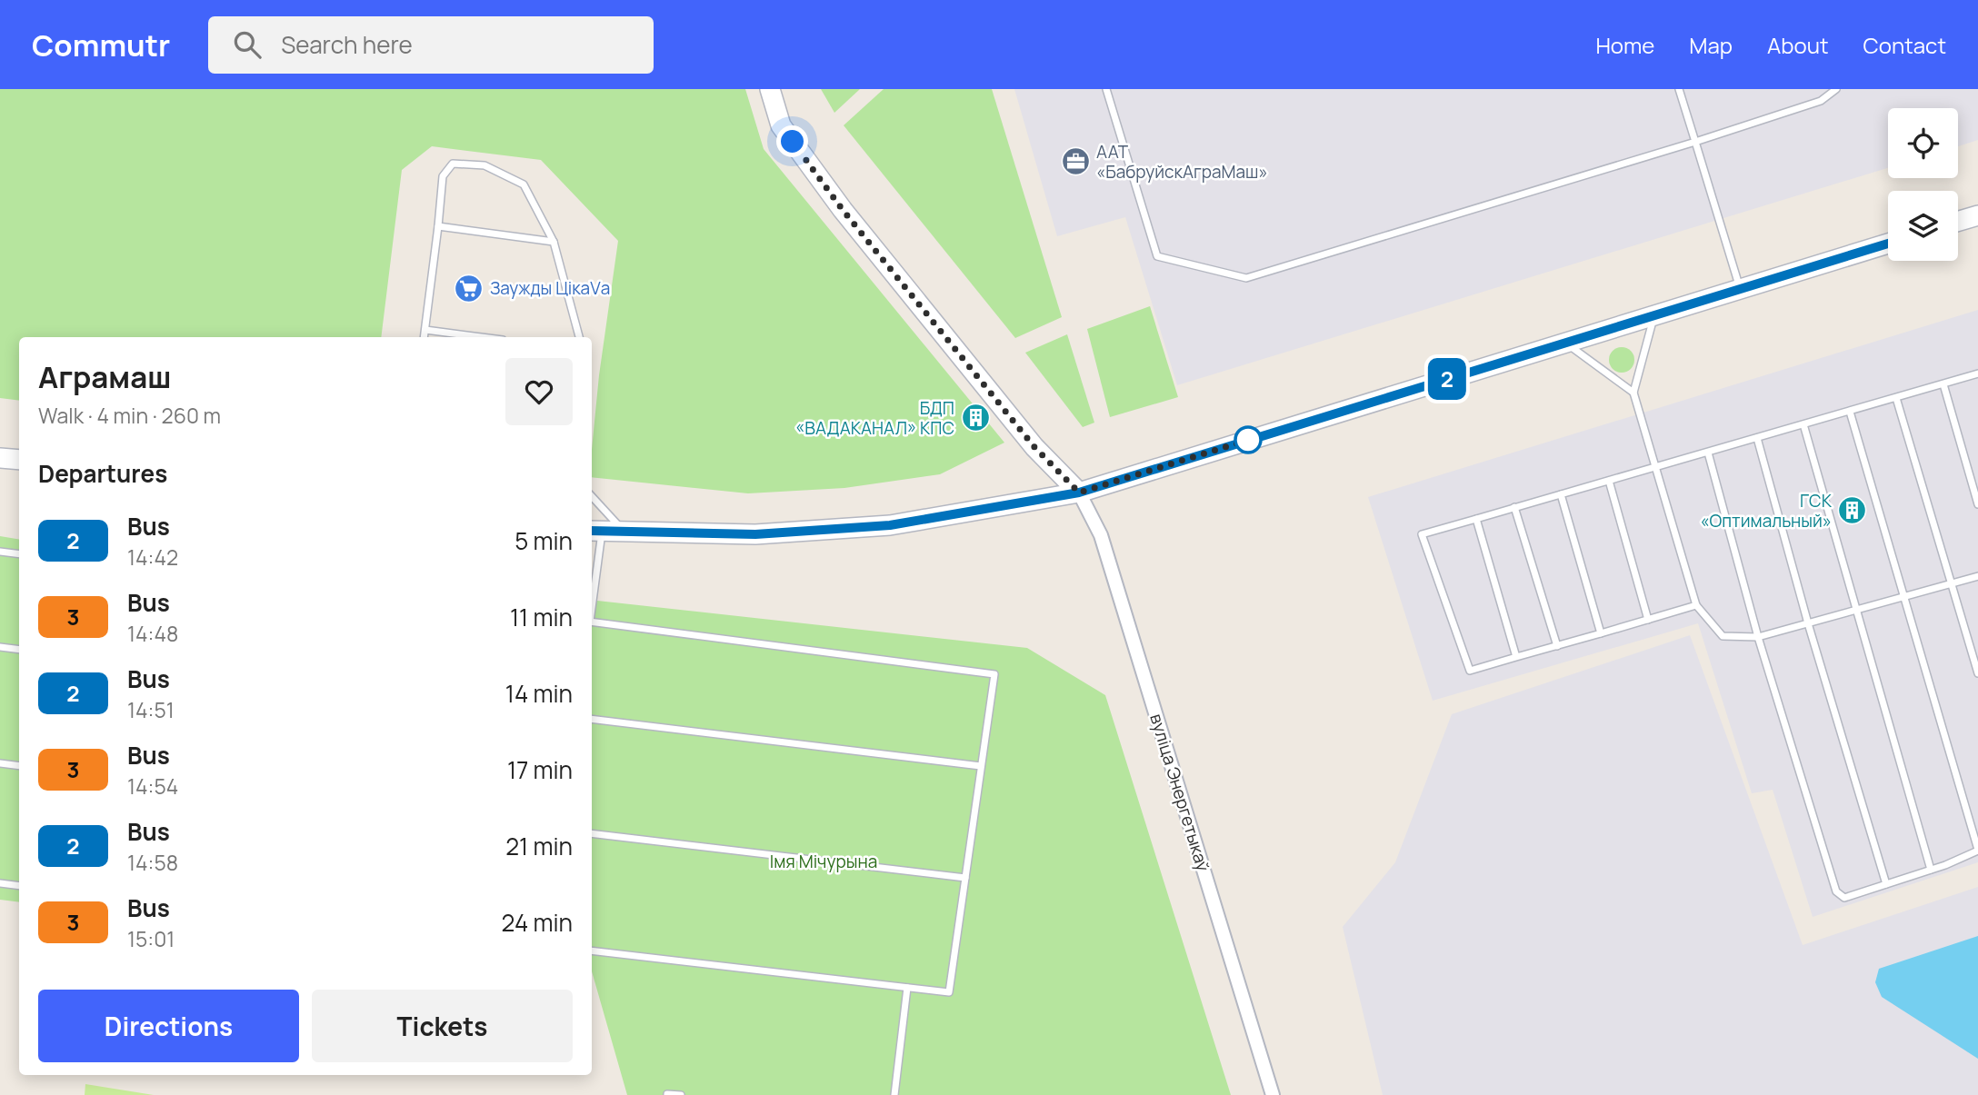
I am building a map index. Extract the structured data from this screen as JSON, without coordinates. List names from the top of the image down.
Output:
{
  "streets": {
    "street": ["вуліца Энергетыкаў"]
  },
  "parks": ["Імя Мічурына"],
  "places": {
    "office": ["ААТ «БабруйскАграМаш»"],
    "supermarket": ["Заужды ЦікаVа"],
    "building": ["БДП «ВАДАКАНАЛ» КПС", "ГСК «Оптимальный»"]
  },
  "lines": ["bus line 2"],
  "page": {
    "header": "Commutr",
    "search": "Search here",
    "nav": [
      "Home",
      "Map",
      "About",
      "Contact"
    ],
    "on_map": "2",
    "heading": [
      ["Аграмаш", "Walk · 4 min · 260 m"],
      "Departures"
    ],
    "list": [
      {
        "mark": "2",
        "name": "Bus",
        "note": "14:42",
        "value": "5 min"
      },
      {
        "mark": "3",
        "name": "Bus",
        "note": "14:48",
        "value": "11 min"
      },
      {
        "mark": "2",
        "name": "Bus",
        "note": "14:51",
        "value": "14 min"
      },
      {
        "mark": "3",
        "name": "Bus",
        "note": "14:54",
        "value": "17 min"
      },
      {
        "mark": "2",
        "name": "Bus",
        "note": "14:58",
        "value": "21 min"
      },
      {
        "mark": "3",
        "name": "Bus",
        "note": "15:01",
        "value": "24 min"
      }
    ],
    "buttons": ["Directions", "Tickets"]
  }
}
